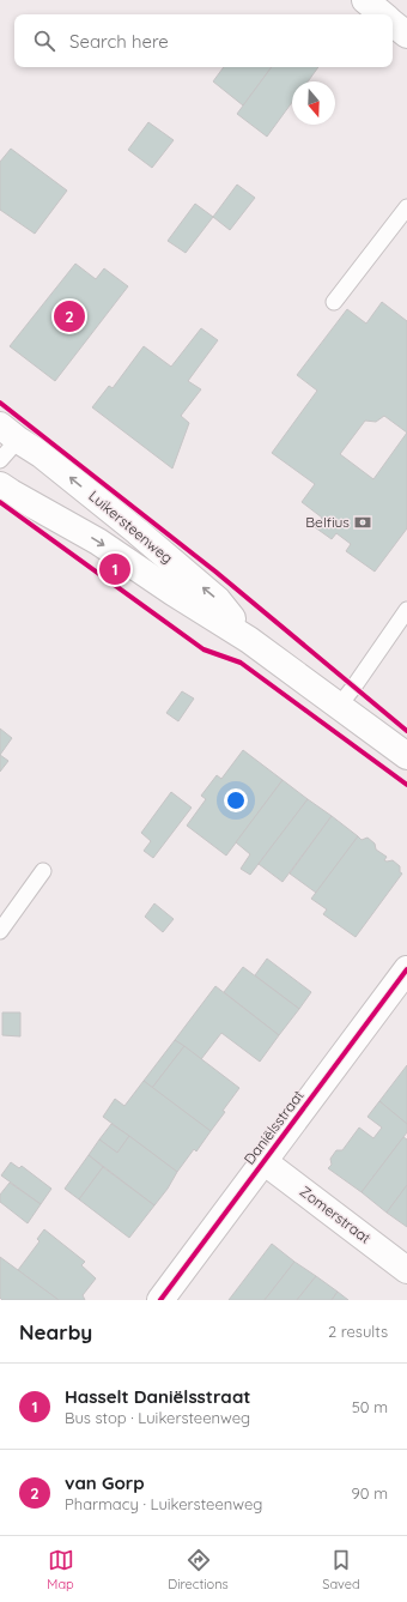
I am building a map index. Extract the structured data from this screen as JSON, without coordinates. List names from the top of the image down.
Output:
{
  "streets": {
    "main road": ["Luikersteenweg", "Daniëlsstraat", "Zomerstraat"]
  },
  "crossings": [
    ["Daniëlsstraat", "Zomerstraat"]
  ],
  "places": {
    "bank": ["Belfius"]
  },
  "north": "bottom",
  "page": {
    "search": "Search here",
    "pins": ["2", "1"],
    "heading": ["Nearby", "2 results"],
    "list": [
      {
        "mark": "1",
        "name": "Hasselt Daniëlsstraat",
        "note": "Bus stop · Luikersteenweg",
        "value": "50 m"
      },
      {
        "mark": "2",
        "name": "van Gorp",
        "note": "Pharmacy · Luikersteenweg",
        "value": "90 m"
      }
    ],
    "nav": ["Map", "Directions", "Saved"]
  }
}
